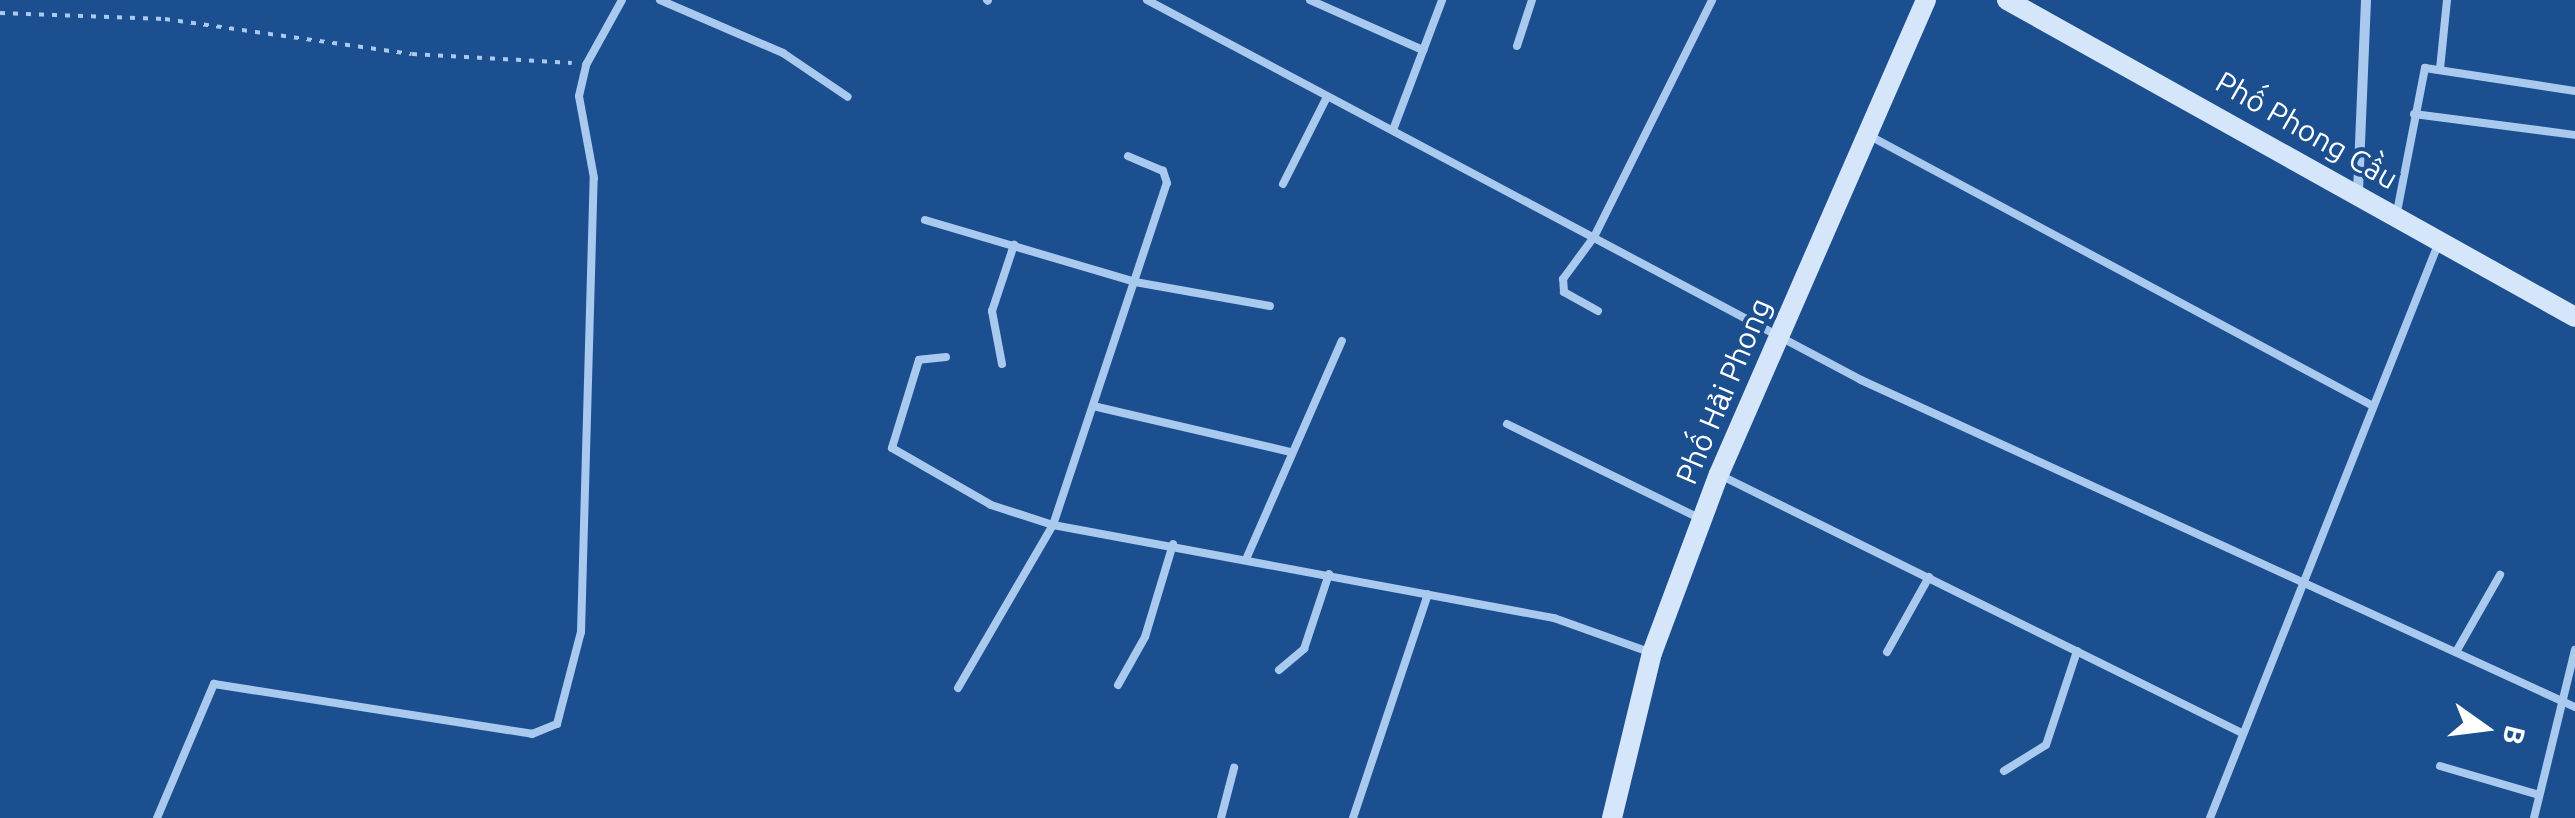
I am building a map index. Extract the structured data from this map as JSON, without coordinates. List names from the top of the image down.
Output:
{
  "streets": {
    "street": ["Phố Phong Cầu", "Phố Hải Phong"]
  },
  "north": "right"
}
